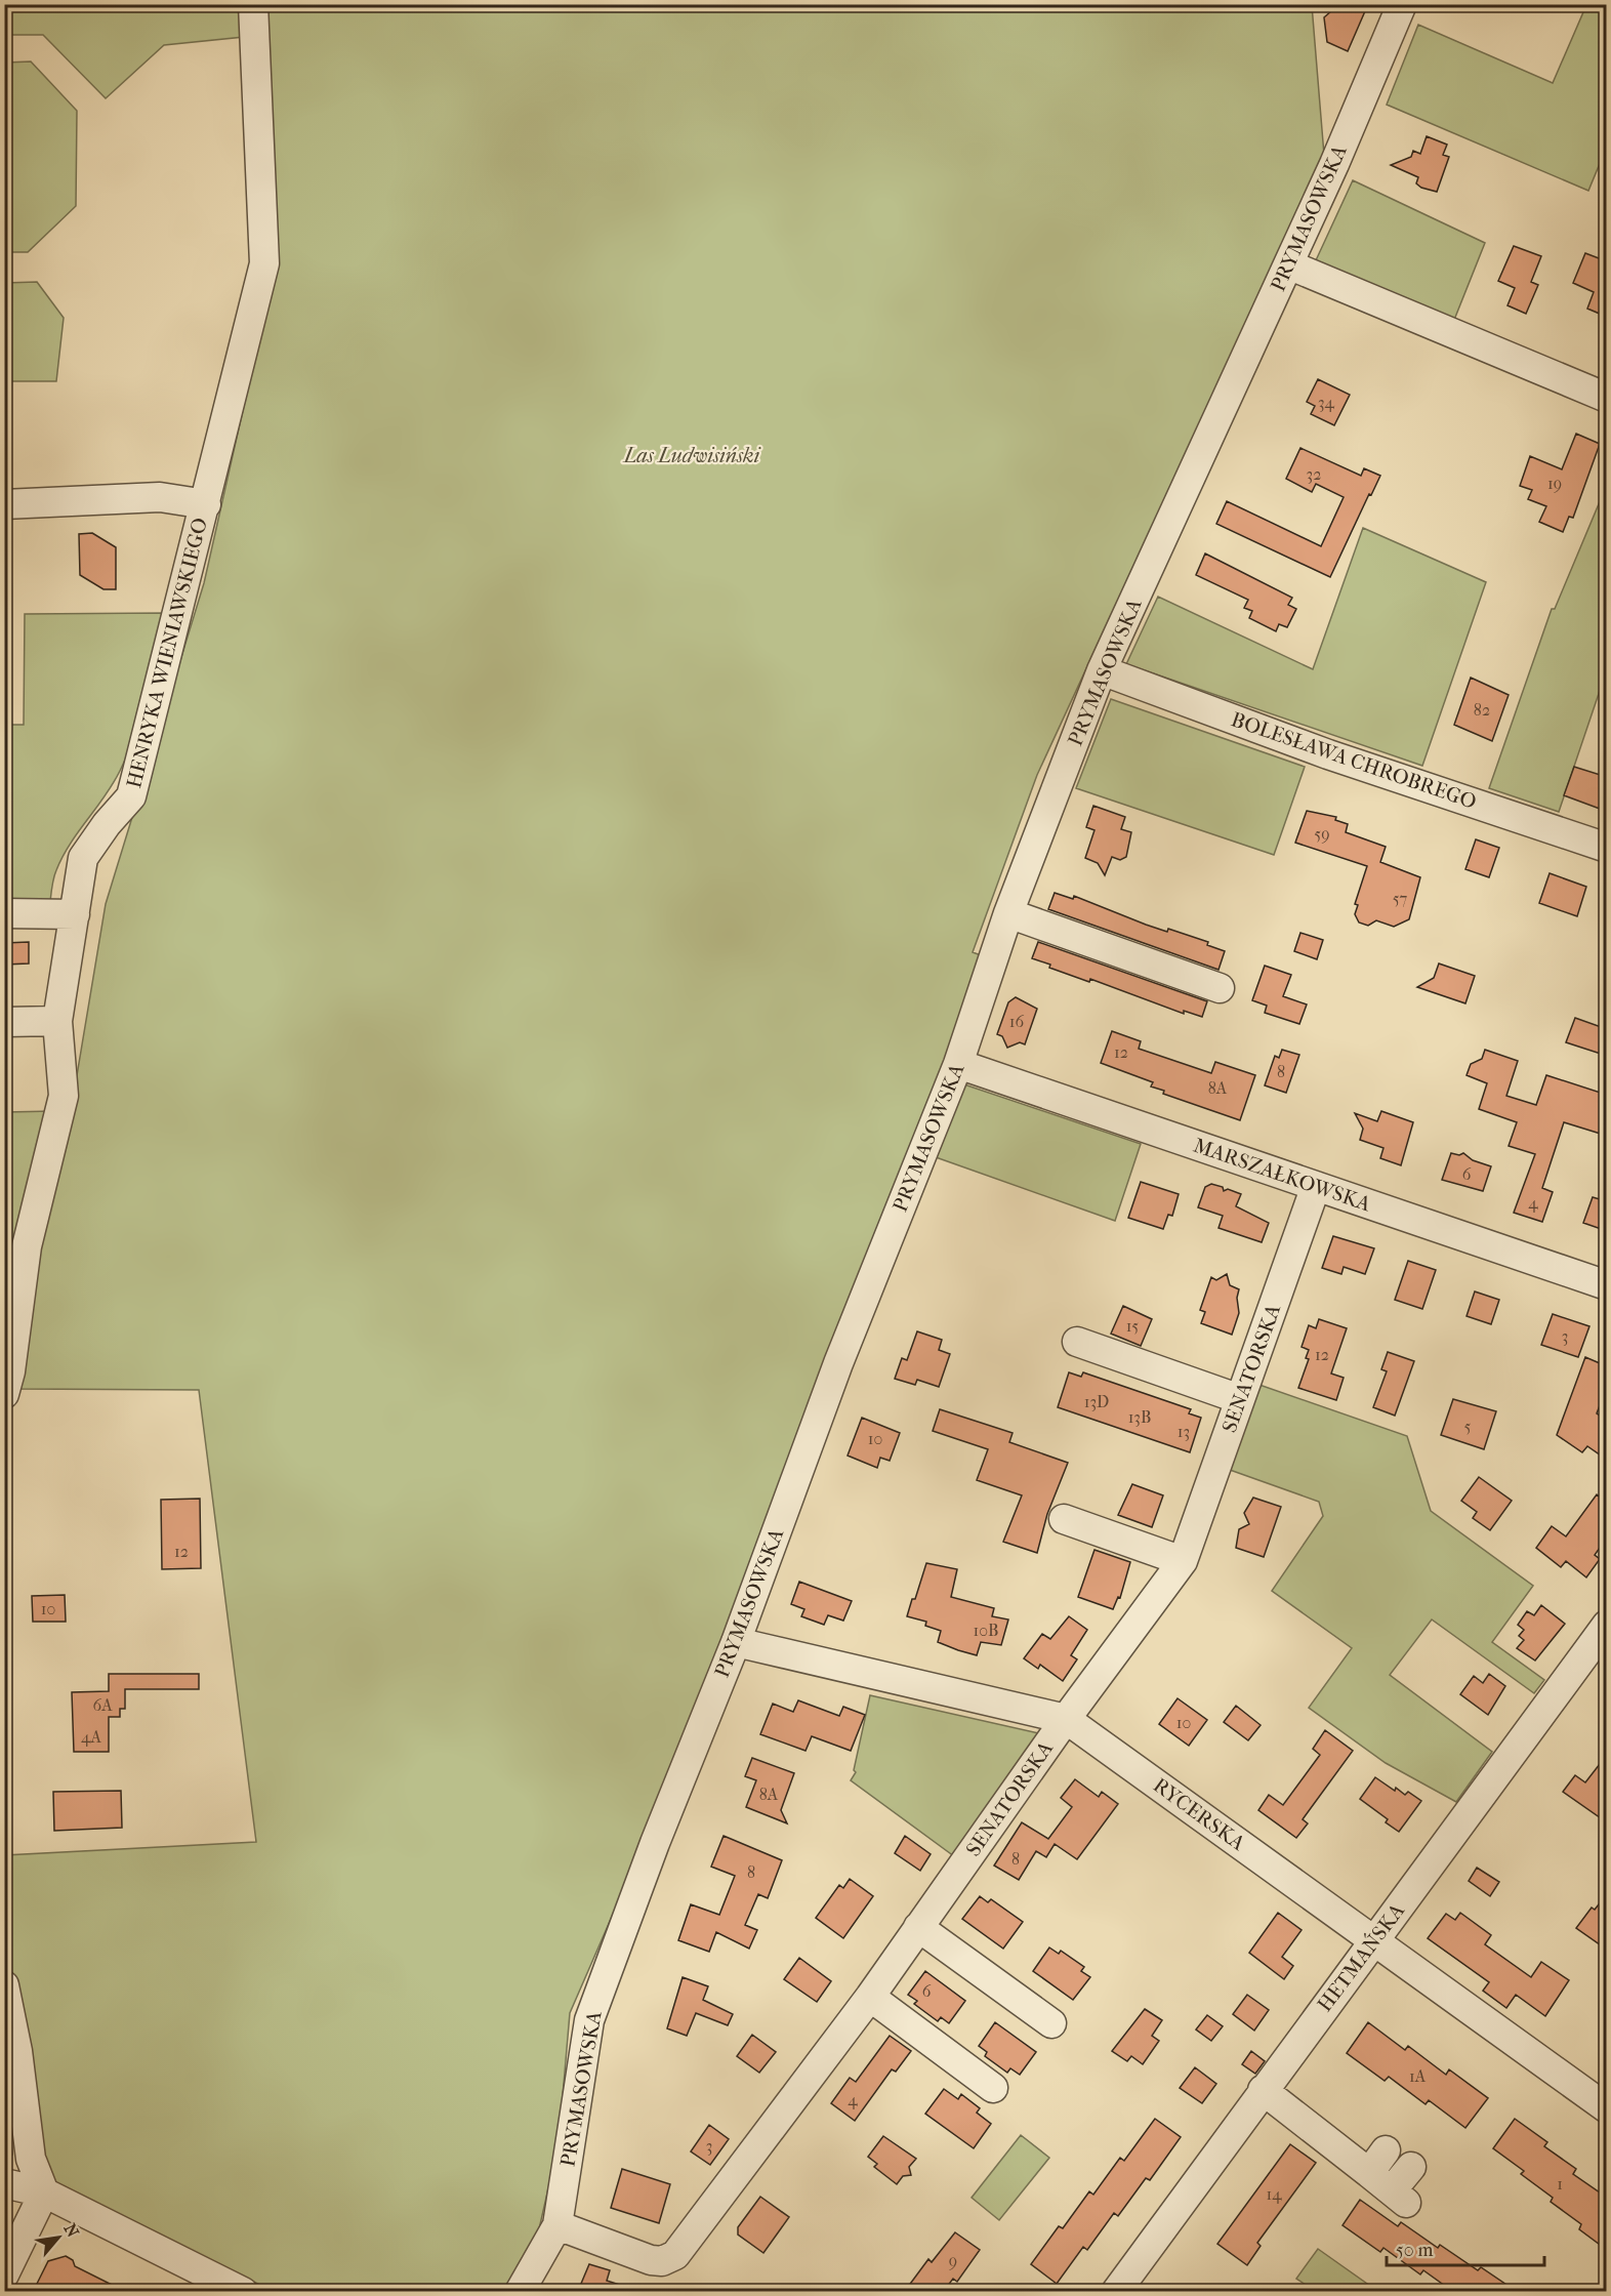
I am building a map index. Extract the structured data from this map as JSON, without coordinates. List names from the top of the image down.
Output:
{
  "streets": {
    "street": [
      "PRYMASOWSKA",
      "HENRYKA WIENIAWSKIEGO",
      "BOLESŁAWA CHROBREGO",
      "MARSZAŁKOWSKA",
      "SENATORSKA",
      "RYCERSKA",
      "HETMAŃSKA"
    ]
  },
  "crossings": [
    ["PRYMASOWSKA", "BOLESŁAWA CHROBREGO"],
    ["PRYMASOWSKA", "MARSZAŁKOWSKA"],
    ["PRYMASOWSKA", "SENATORSKA"],
    ["PRYMASOWSKA", "RYCERSKA"],
    ["MARSZAŁKOWSKA", "SENATORSKA"],
    ["SENATORSKA", "RYCERSKA"],
    ["RYCERSKA", "HETMAŃSKA"]
  ],
  "parks": ["Las Ludwisiński"],
  "house_numbers": [
    "34",
    "32",
    "19",
    "82",
    "59",
    "57",
    "16",
    "12",
    "8",
    "8A",
    "6",
    "4",
    "15",
    "3",
    "12",
    "13D",
    "13B",
    "5",
    "13",
    "10",
    "12",
    "10",
    "10B",
    "6A",
    "10",
    "4A",
    "8A",
    "8",
    "8",
    "6",
    "1A",
    "4",
    "3",
    "1",
    "14",
    "9"
  ],
  "scale_bar": "50 m",
  "north": "top right"
}
